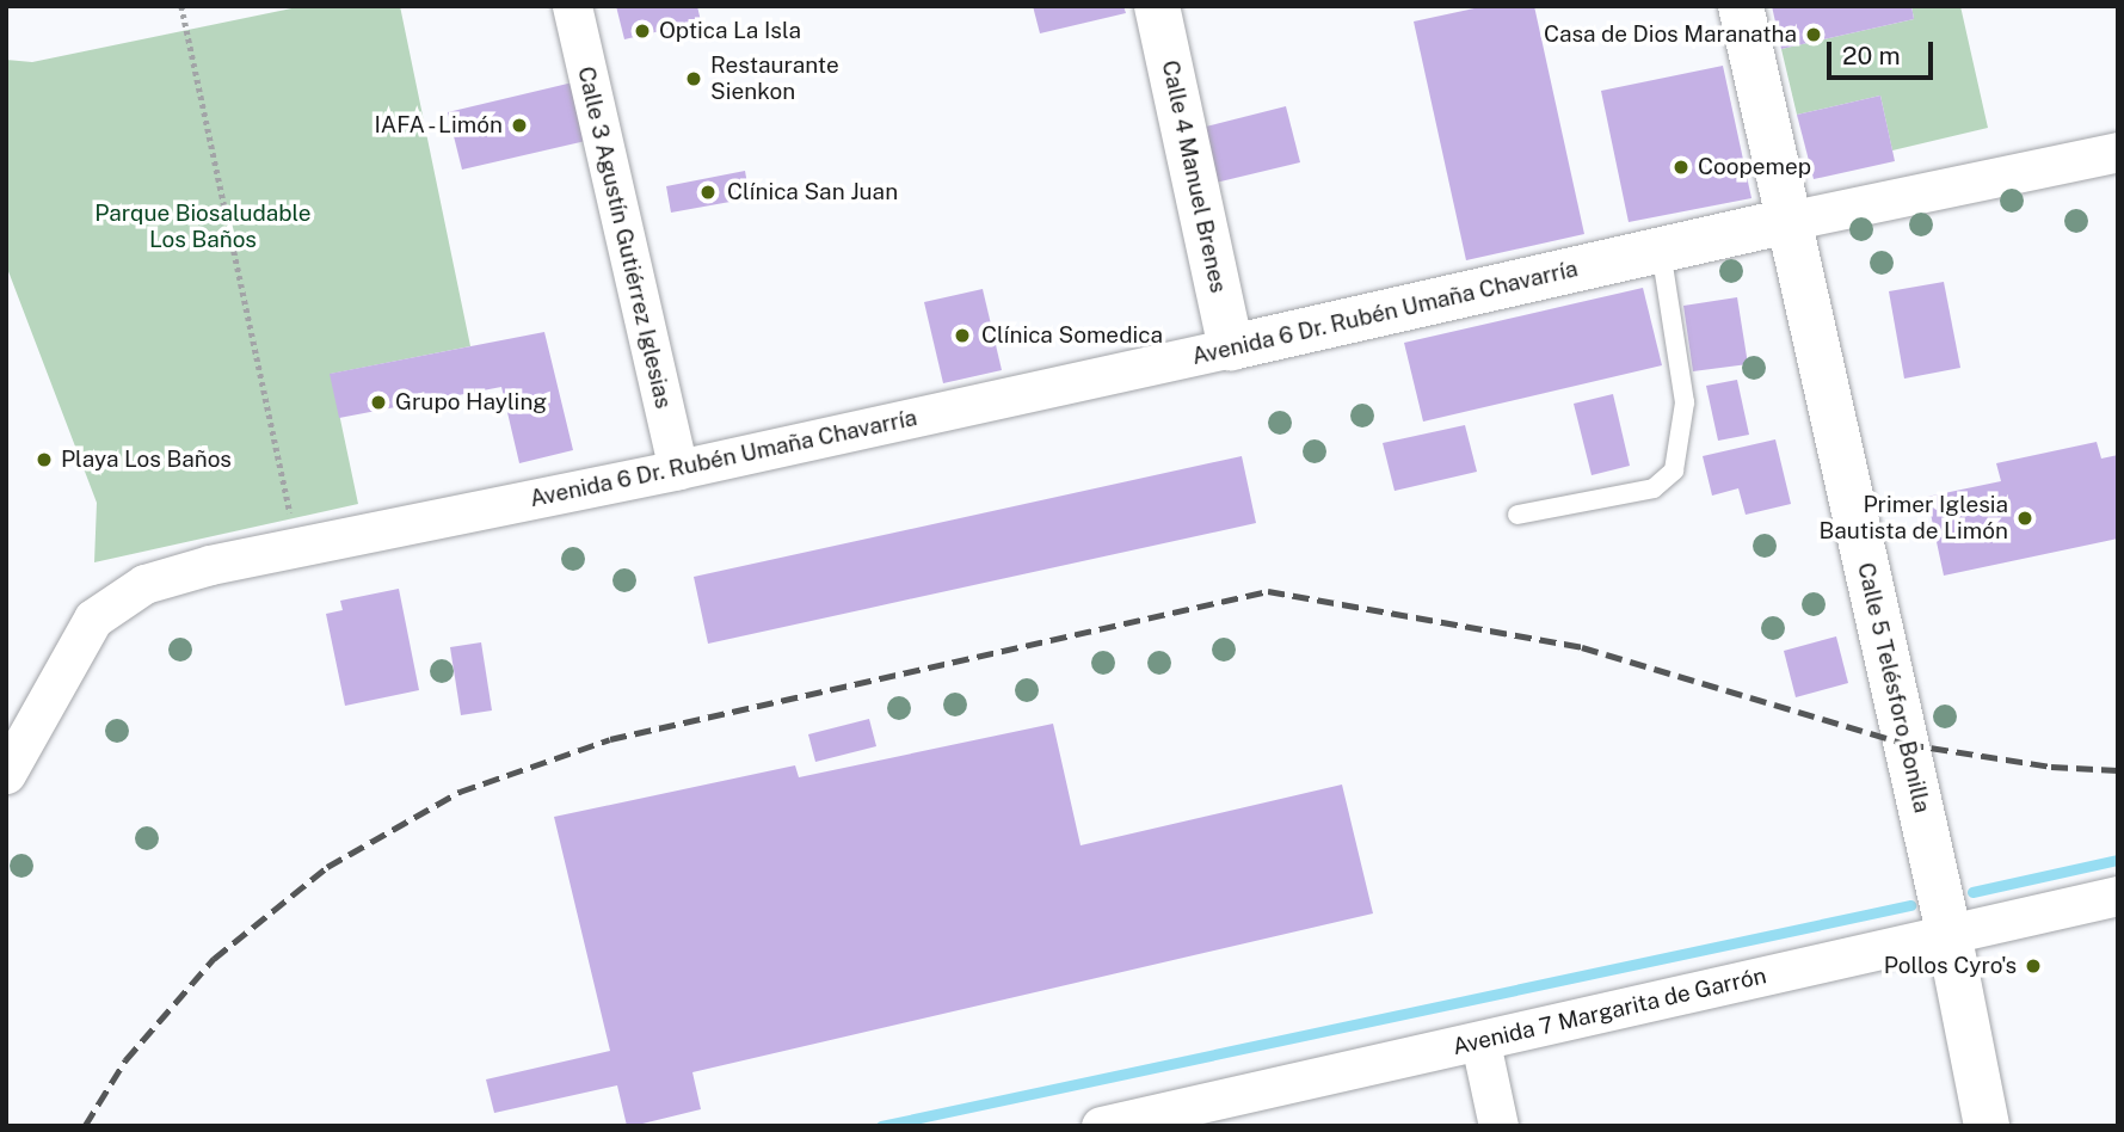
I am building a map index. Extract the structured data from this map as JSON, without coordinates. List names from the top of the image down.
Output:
{
  "streets": {
    "main road": ["Calle 4 Manuel Brenes", "Avenida 6 Dr. Rubén Umaña Chavarría", "Calle 5 Telésforo Bonilla"],
    "street": ["Calle 3 Agustín Gutiérrez Iglesias", "Avenida 7 Margarita de Garrón"]
  },
  "crossings": [
    ["Calle 4 Manuel Brenes", "Avenida 6 Dr. Rubén Umaña Chavarría"],
    ["Calle 3 Agustín Gutiérrez Iglesias", "Avenida 6 Dr. Rubén Umaña Chavarría"],
    ["Avenida 6 Dr. Rubén Umaña Chavarría", "Calle 5 Telésforo Bonilla"],
    ["Calle 5 Telésforo Bonilla", "Avenida 7 Margarita de Garrón"]
  ],
  "parks": ["Parque Biosaludable Los Baños"],
  "places": [
    "Optica La Isla",
    "Casa de Dios Maranatha",
    "Restaurante Sienkon",
    "IAFA - Limón",
    "Coopemep",
    "Clínica San Juan",
    "Clínica Somedica",
    "Grupo Hayling",
    "Playa Los Baños",
    "Primer Iglesia Bautista de Limón",
    "Pollos Cyro's"
  ],
  "scale_bar": "20 m"
}
